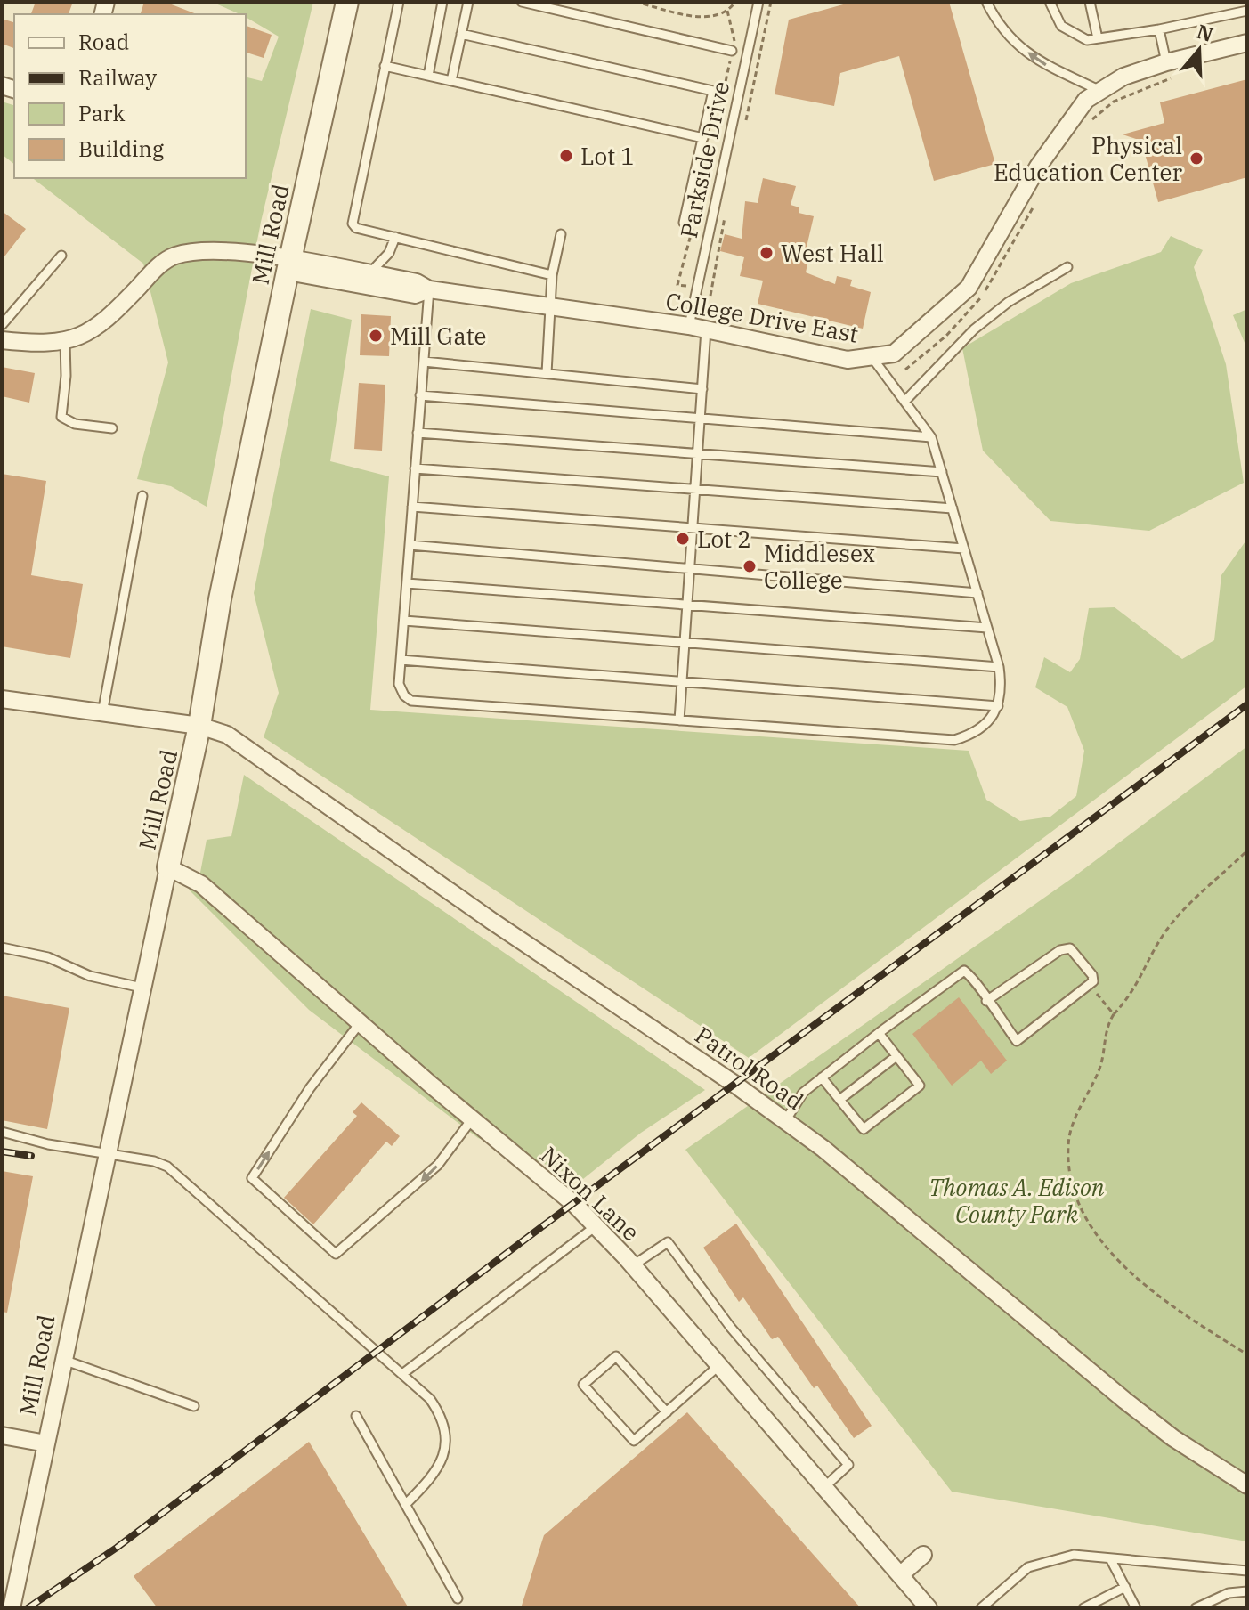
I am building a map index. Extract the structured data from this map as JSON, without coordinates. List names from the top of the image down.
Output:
{
  "streets": {
    "street": [
      "Mill Road",
      "College Drive East",
      "Patrol Road",
      "Nixon Lane"
    ],
    "lane": ["Parkside Drive"]
  },
  "crossings": [
    ["Parkside Drive", "College Drive East"],
    ["Mill Road", "College Drive East"],
    ["Mill Road", "Patrol Road"],
    ["Mill Road", "Nixon Lane"]
  ],
  "parks": ["Thomas A. Edison County Park"],
  "places": [
    "Lot 1",
    "Physical Education Center",
    "West Hall",
    "Mill Gate",
    "Lot 2",
    "Middlesex College"
  ],
  "legend": [
    "Road",
    "Railway",
    "Park",
    "Building"
  ],
  "north": "top"
}
